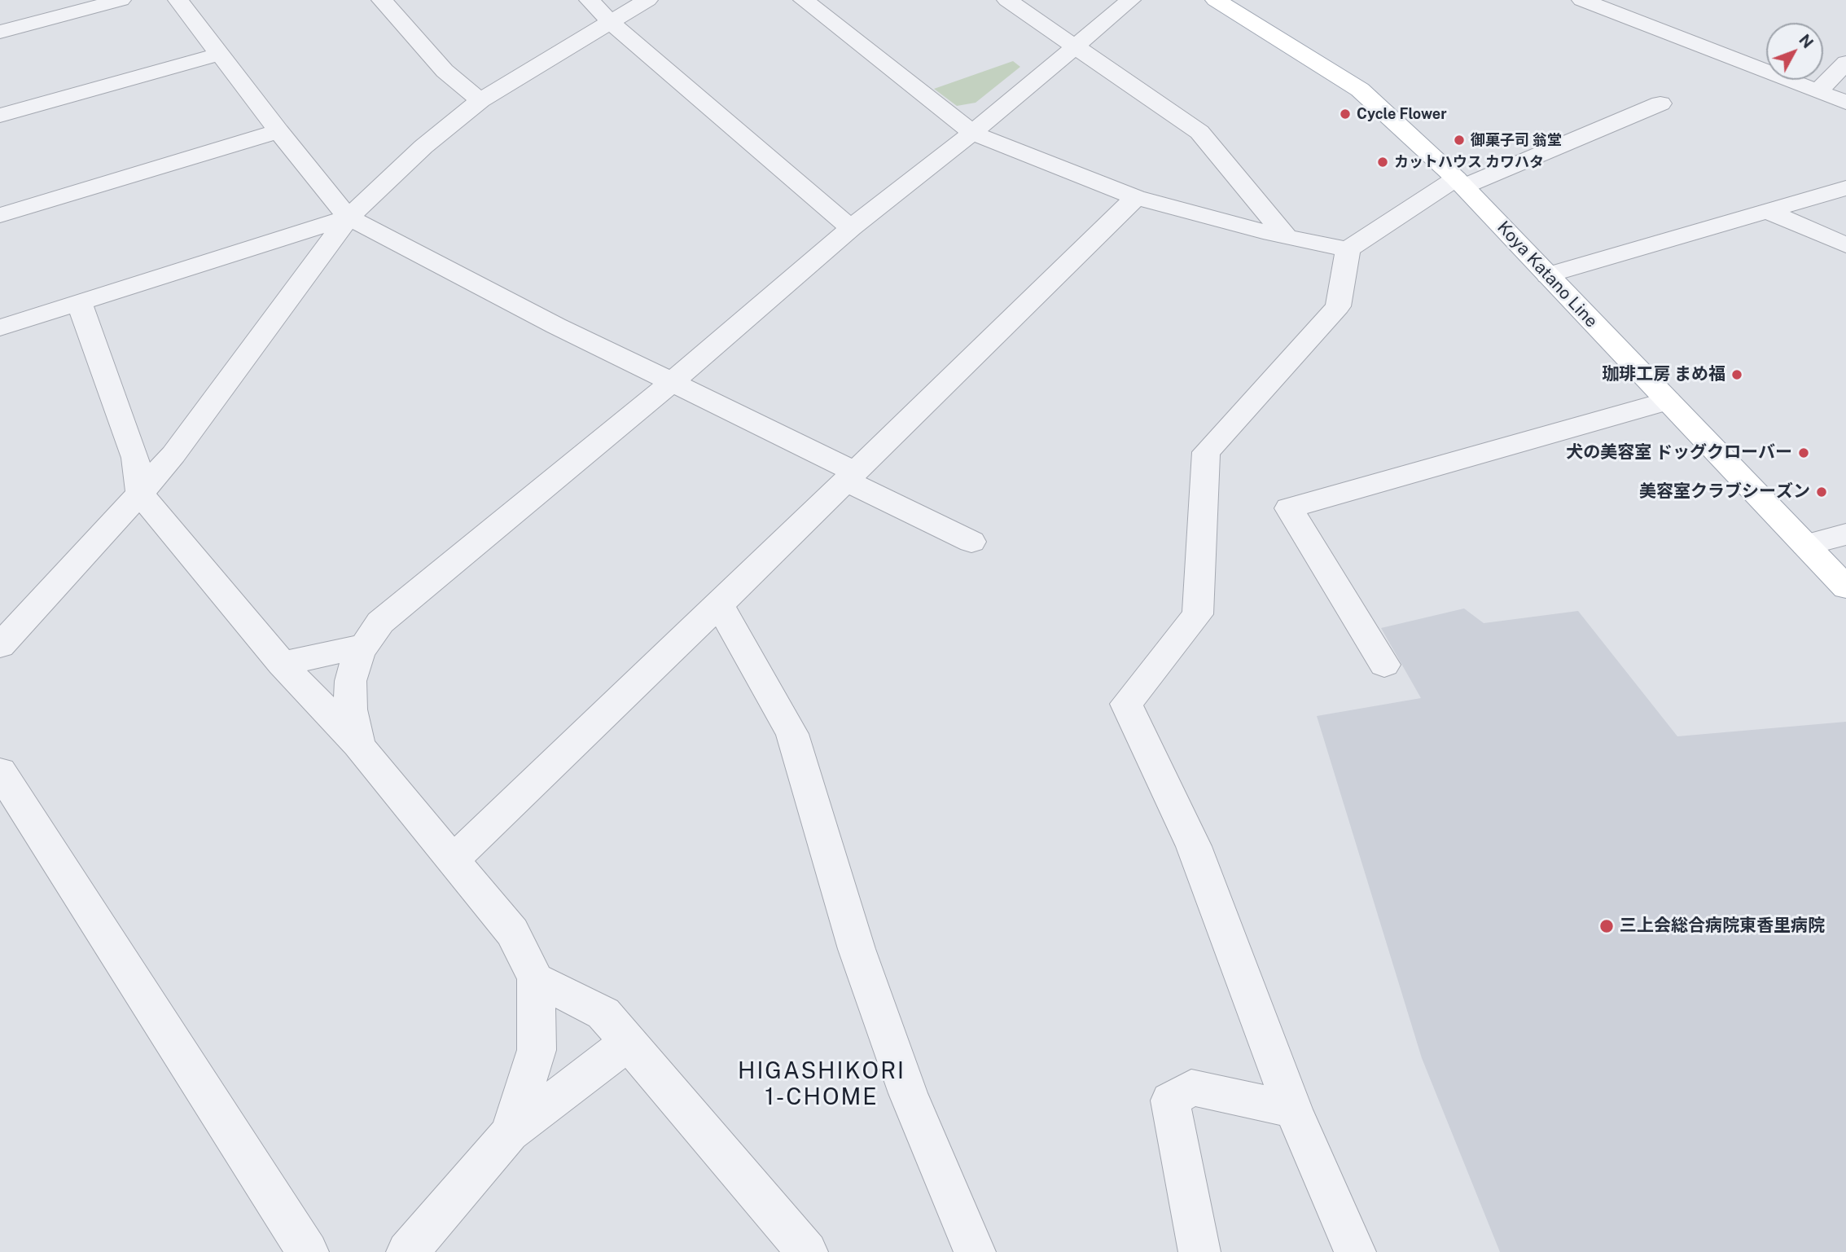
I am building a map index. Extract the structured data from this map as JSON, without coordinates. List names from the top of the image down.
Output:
{
  "streets": {
    "main road": ["Koya Katano Line"]
  },
  "districts": ["HIGASHIKORI 1-CHOME"],
  "places": [
    "Cycle Flower",
    "御菓子司 翁堂",
    "カットハウス カワハタ",
    "珈琲工房 まめ福",
    "犬の美容室 ドッグクローバー",
    "美容室クラブシーズン",
    "三上会総合病院東香里病院"
  ],
  "north": "top right"
}
